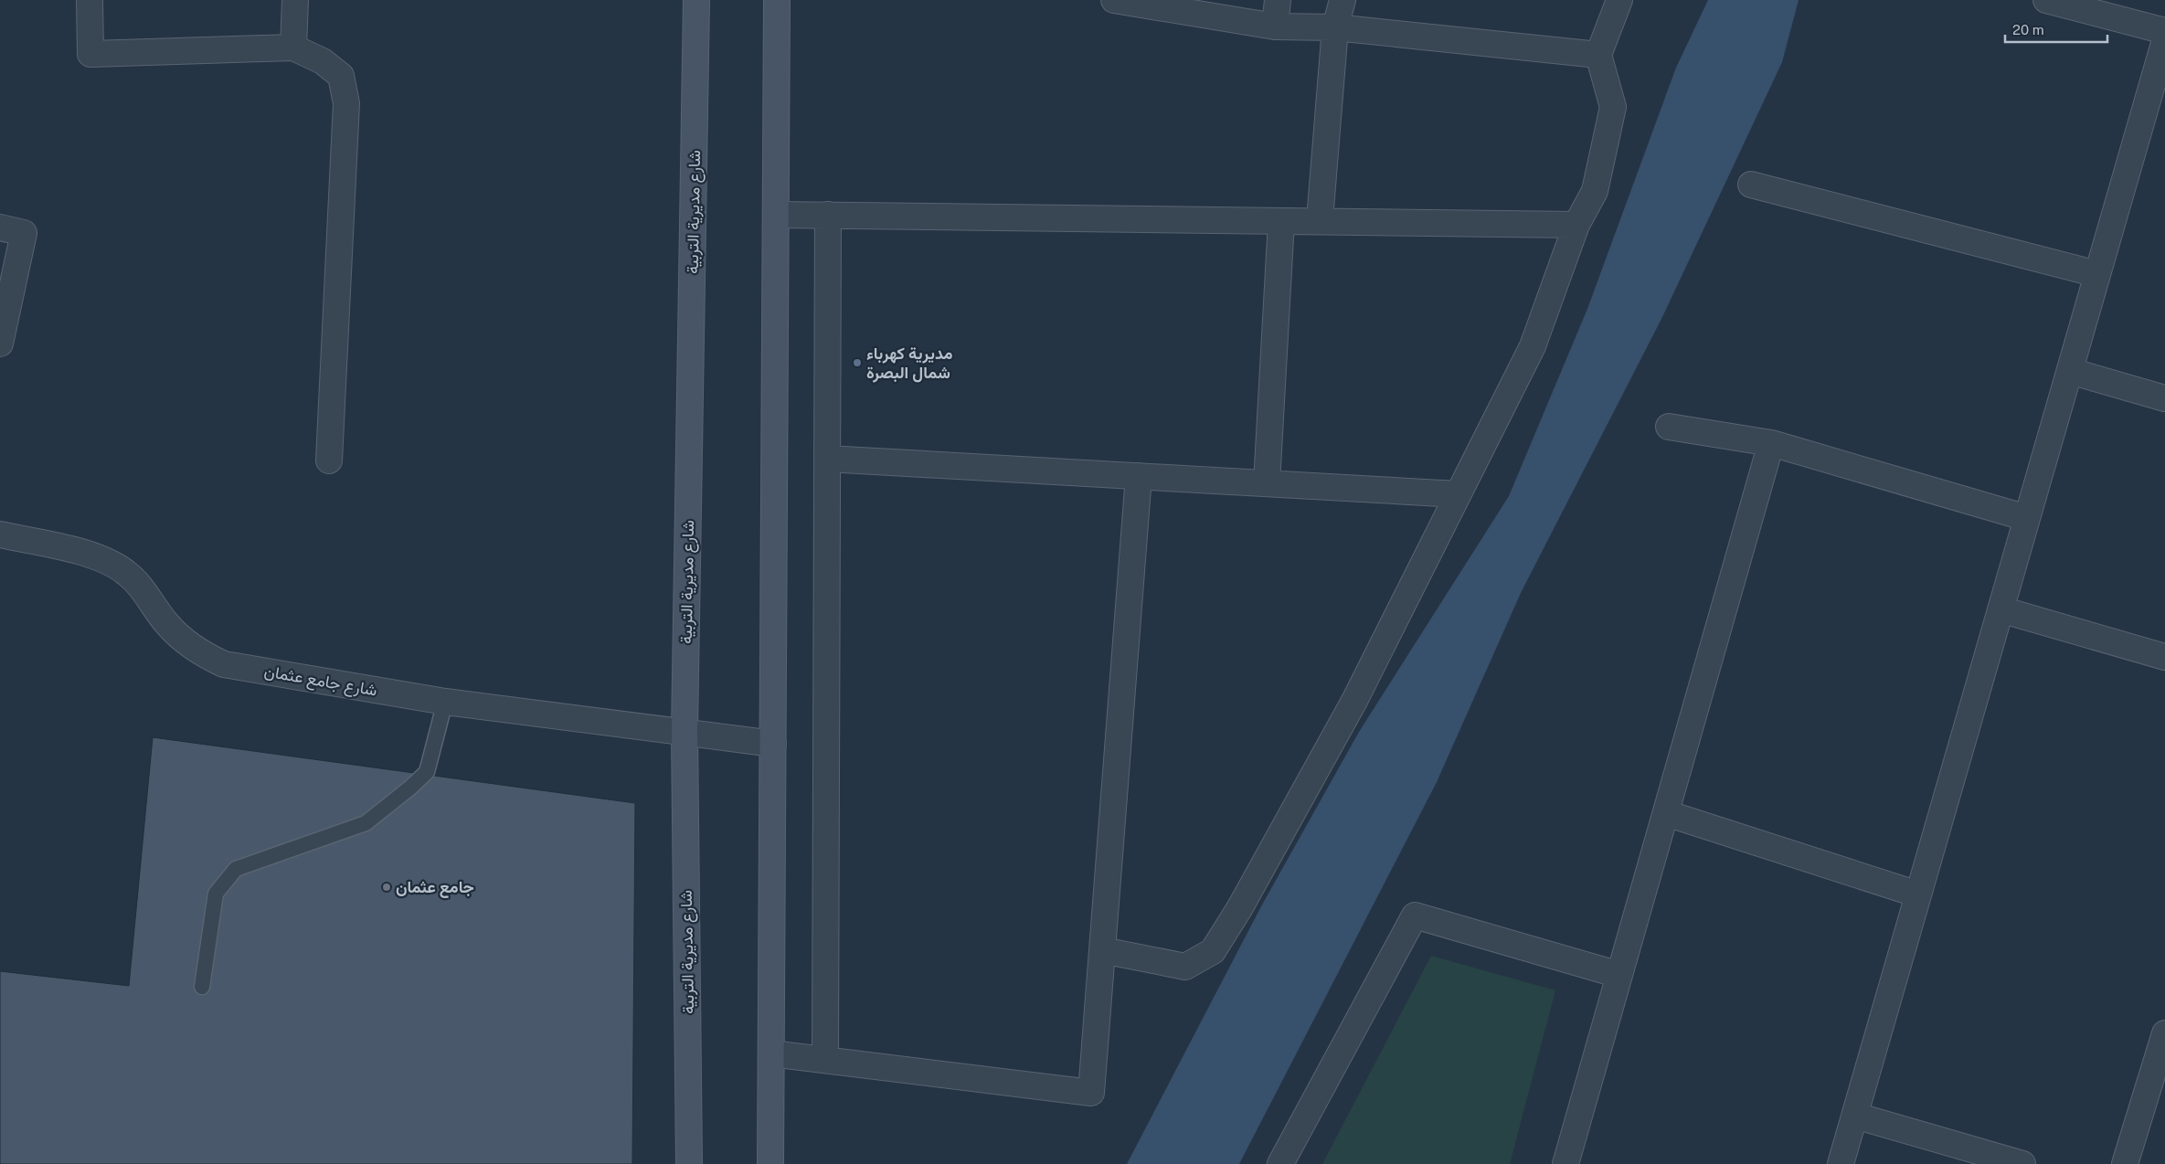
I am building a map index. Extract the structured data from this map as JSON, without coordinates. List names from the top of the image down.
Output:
{
  "streets": {
    "main road": ["شارع مديرية التربية"],
    "street": ["شارع جامع عثمان"]
  },
  "crossings": [
    ["شارع مديرية التربية", "شارع جامع عثمان"]
  ],
  "places": ["مديرية كهرباء شمال البصرة", "جامع عثمان"],
  "scale_bar": "20 m"
}
